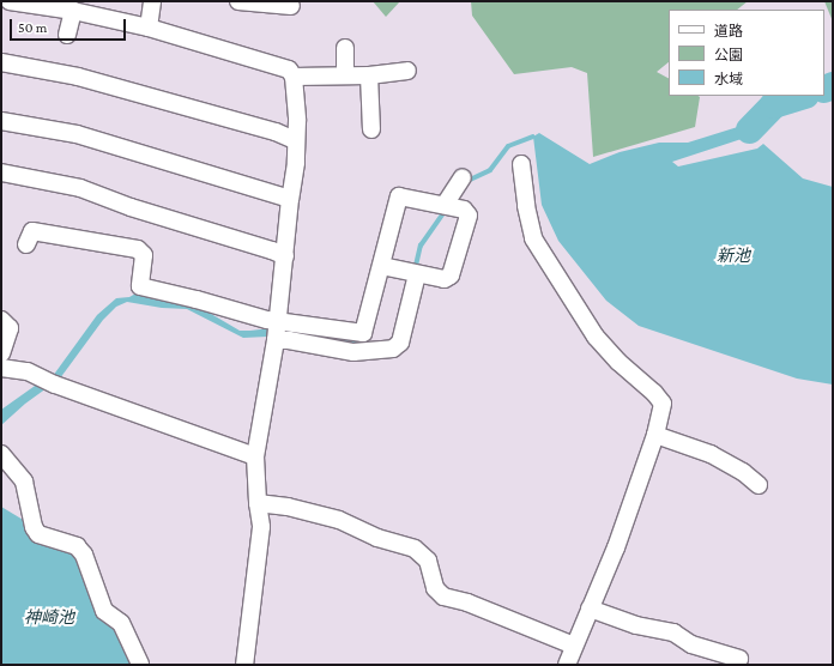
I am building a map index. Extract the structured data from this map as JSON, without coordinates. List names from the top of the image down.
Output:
{
  "water": ["新池", "神崎池"],
  "legend": ["道路", "公園", "水域"],
  "scale_bar": "50 m"
}
